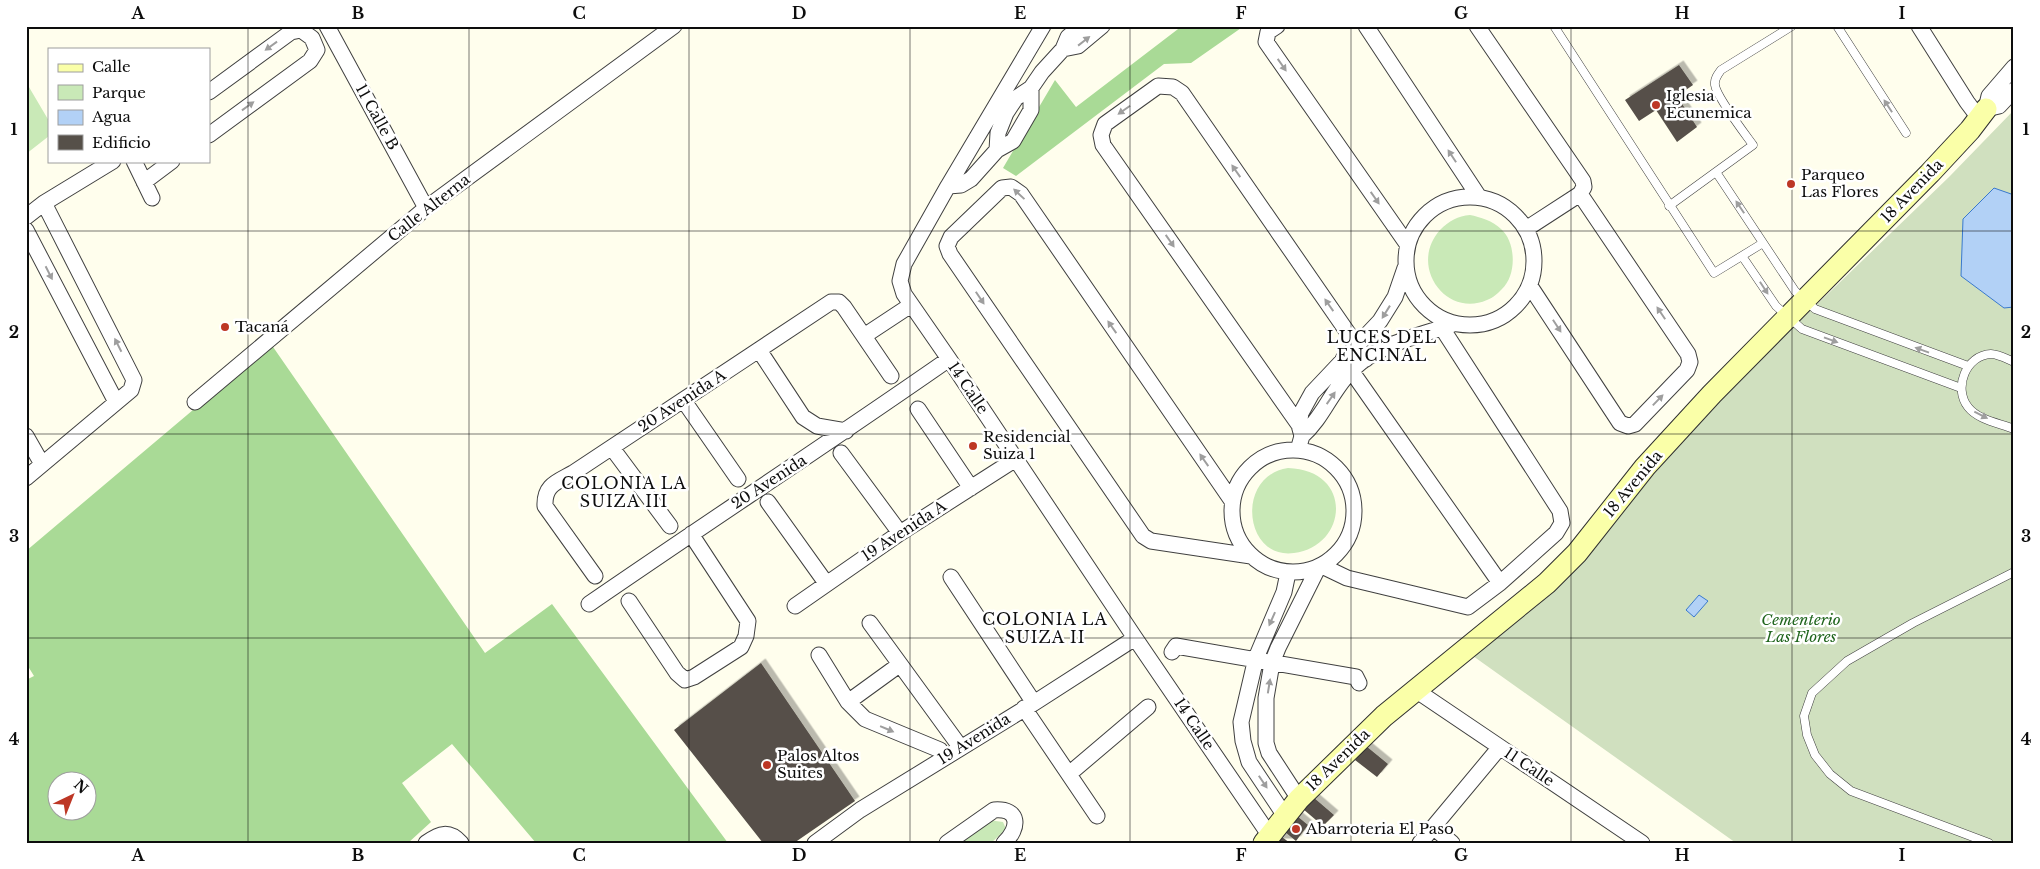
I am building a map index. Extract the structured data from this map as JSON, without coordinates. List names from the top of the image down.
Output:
{
  "streets": {
    "street": [
      "11 Calle B",
      "18 Avenida",
      "Calle Alterna",
      "14 Calle",
      "20 Avenida A",
      "20 Avenida",
      "19 Avenida A",
      "19 Avenida",
      "11 Calle"
    ]
  },
  "crossings": [
    ["11 Calle B", "Calle Alterna"],
    ["18 Avenida", "14 Calle"],
    ["18 Avenida", "11 Calle"],
    ["14 Calle", "20 Avenida"],
    ["14 Calle", "19 Avenida A"],
    ["14 Calle", "19 Avenida"]
  ],
  "districts": ["LUCES DEL ENCINAL", "COLONIA LA SUIZA III", "COLONIA LA SUIZA II"],
  "parks": ["Cementerio Las Flores"],
  "places": [
    "Iglesia Ecunemica",
    "Parqueo Las Flores",
    "Tacaná",
    "Residencial Suiza 1",
    "Palos Altos Suites",
    "Abarroteria El Paso"
  ],
  "legend": [
    "Calle",
    "Parque",
    "Agua",
    "Edificio"
  ],
  "north": "top right",
  "grid": {
    "columns": [
      "A",
      "B",
      "C",
      "D",
      "E",
      "F",
      "G",
      "H",
      "I"
    ],
    "rows": [
      "1",
      "2",
      "3",
      "4"
    ]
  }
}
